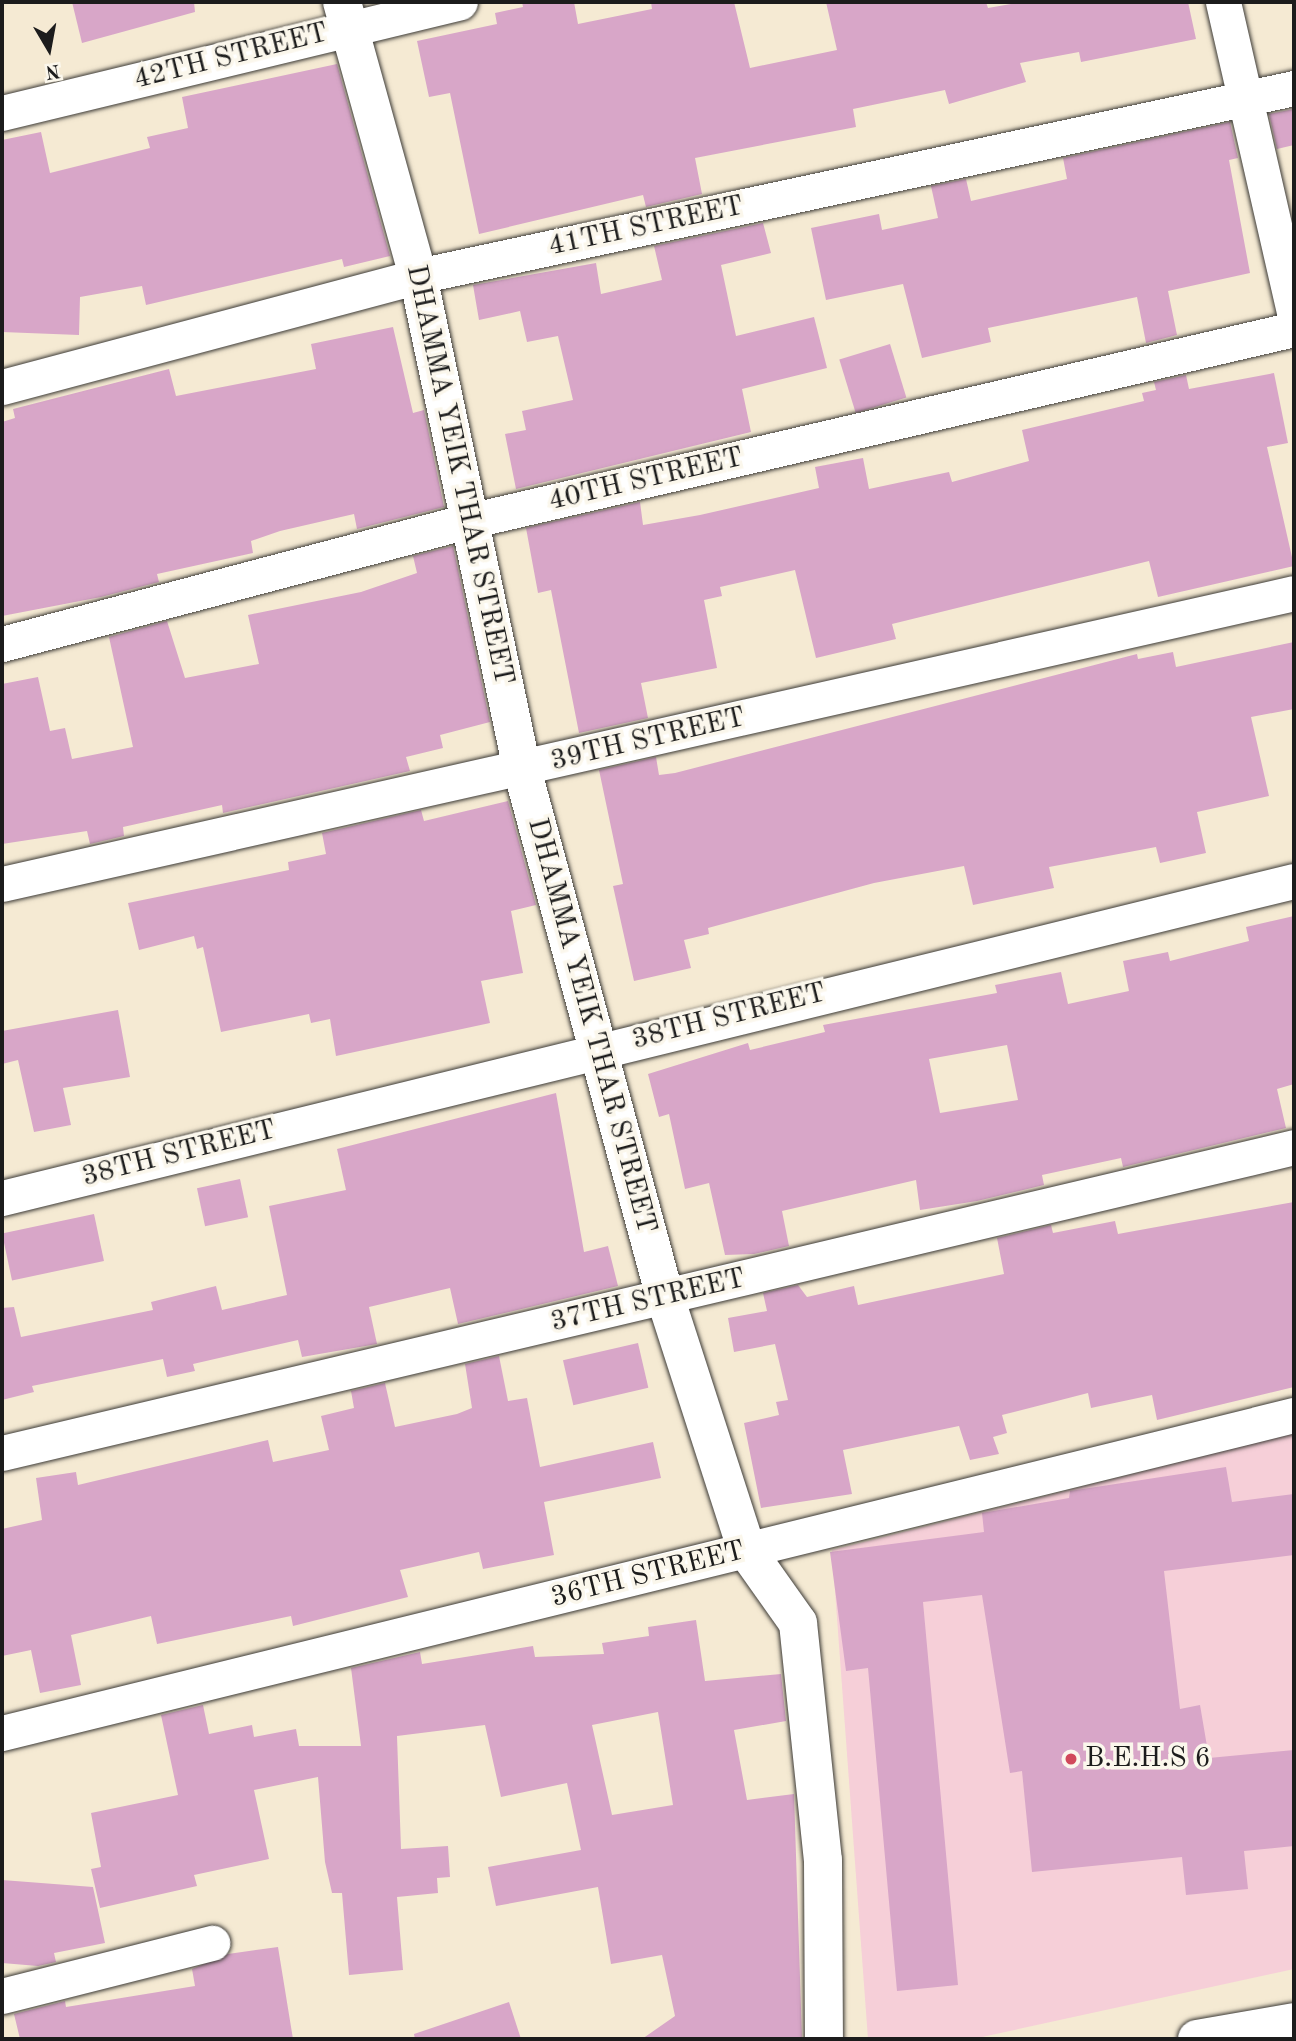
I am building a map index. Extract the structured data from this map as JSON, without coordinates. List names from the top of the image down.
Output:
{
  "streets": {
    "main road": ["DHAMMA YEIK THAR STREET"],
    "street": [
      "42TH STREET",
      "41TH STREET",
      "40TH STREET",
      "39TH STREET",
      "38TH STREET",
      "37TH STREET",
      "36TH STREET"
    ]
  },
  "crossings": [
    ["42TH STREET", "DHAMMA YEIK THAR STREET"],
    ["41TH STREET", "DHAMMA YEIK THAR STREET"],
    ["DHAMMA YEIK THAR STREET", "40TH STREET"],
    ["DHAMMA YEIK THAR STREET", "39TH STREET"],
    ["DHAMMA YEIK THAR STREET", "38TH STREET"],
    ["DHAMMA YEIK THAR STREET", "37TH STREET"],
    ["DHAMMA YEIK THAR STREET", "36TH STREET"]
  ],
  "places": ["B.E.H.S 6"],
  "north": "bottom"
}
